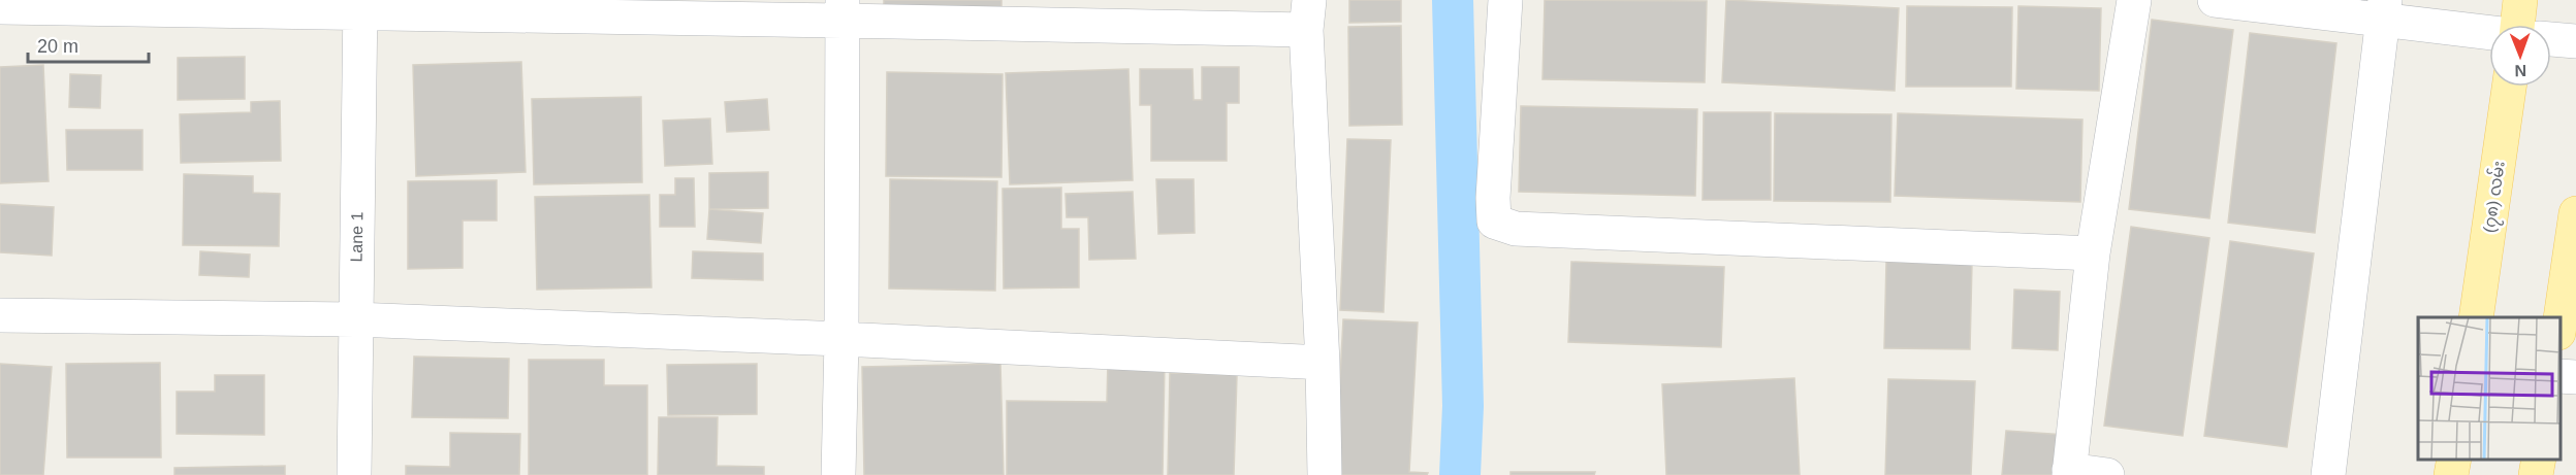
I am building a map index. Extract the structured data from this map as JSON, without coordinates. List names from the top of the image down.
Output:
{
  "streets": {
    "main road": ["(၇၈) လမ်း"],
    "street": ["Lane 1"]
  },
  "scale_bar": "20 m",
  "north": "bottom"
}
